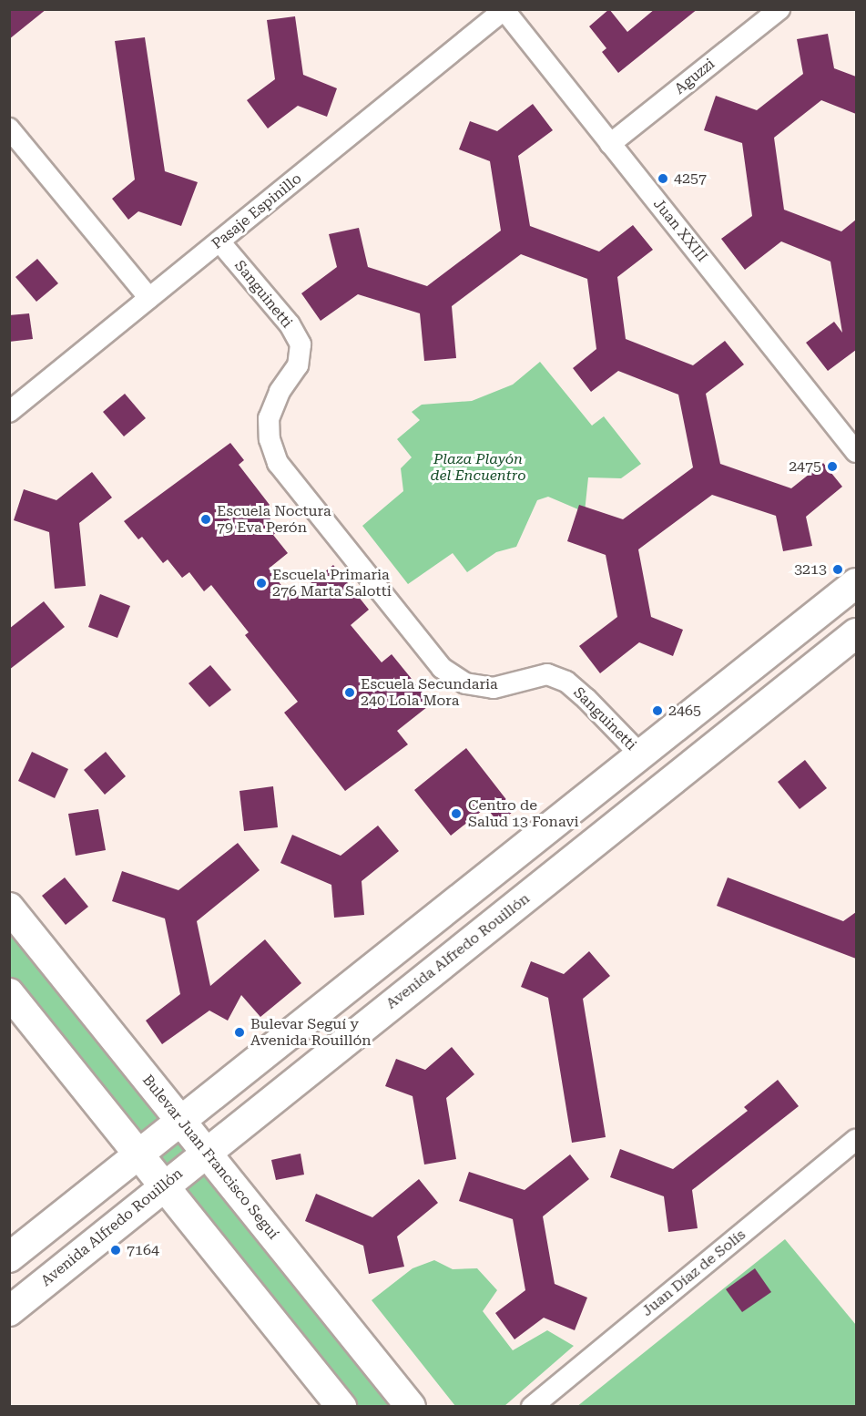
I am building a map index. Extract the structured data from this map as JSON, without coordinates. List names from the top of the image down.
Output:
{
  "streets": {
    "street": [
      "Aguzzi",
      "Pasaje Espinillo",
      "Juan XXIII",
      "Sanguinetti",
      "Avenida Alfredo Rouillón",
      "Bulevar Juan Francisco Seguí",
      "Juan Díaz de Solís"
    ]
  },
  "crossings": [
    ["Aguzzi", "Juan XXIII"],
    ["Pasaje Espinillo", "Juan XXIII"],
    ["Pasaje Espinillo", "Sanguinetti"],
    ["Avenida Alfredo Rouillón", "Bulevar Juan Francisco Seguí"]
  ],
  "parks": ["Plaza Playón del Encuentro"],
  "places": [
    "4257",
    "2475",
    "Escuela Noctura 79 Eva Perón",
    "3213",
    "Escuela Primaria 276 Marta Salotti",
    "Escuela Secundaria 240 Lola Mora",
    "2465",
    "Centro de Salud 13 Fonavi",
    "Bulevar Seguí y Avenida Rouillón",
    "7164"
  ]
}
